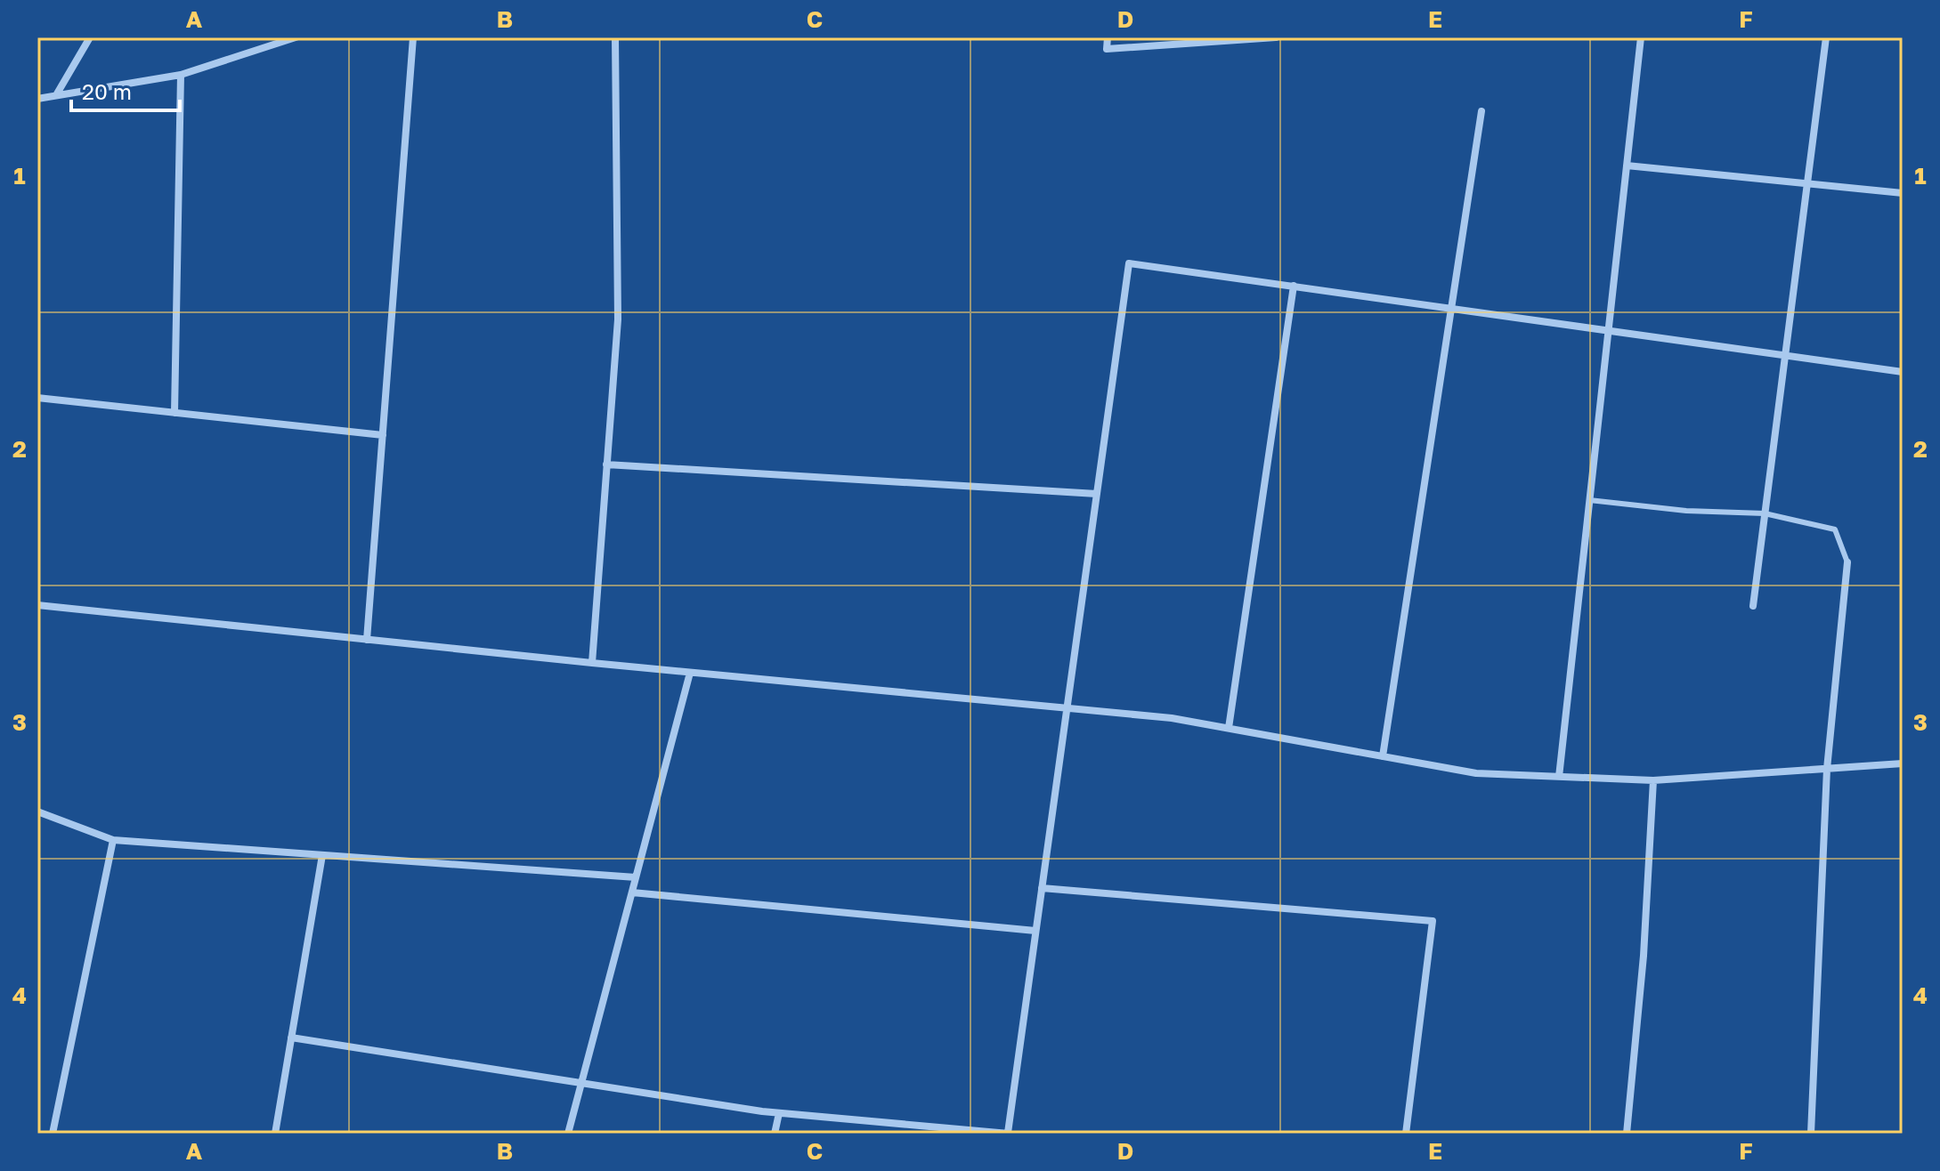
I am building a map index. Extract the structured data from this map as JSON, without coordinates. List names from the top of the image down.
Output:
{
  "scale_bar": "20 m",
  "grid": {
    "columns": [
      "A",
      "B",
      "C",
      "D",
      "E",
      "F"
    ],
    "rows": [
      "1",
      "2",
      "3",
      "4"
    ]
  }
}
